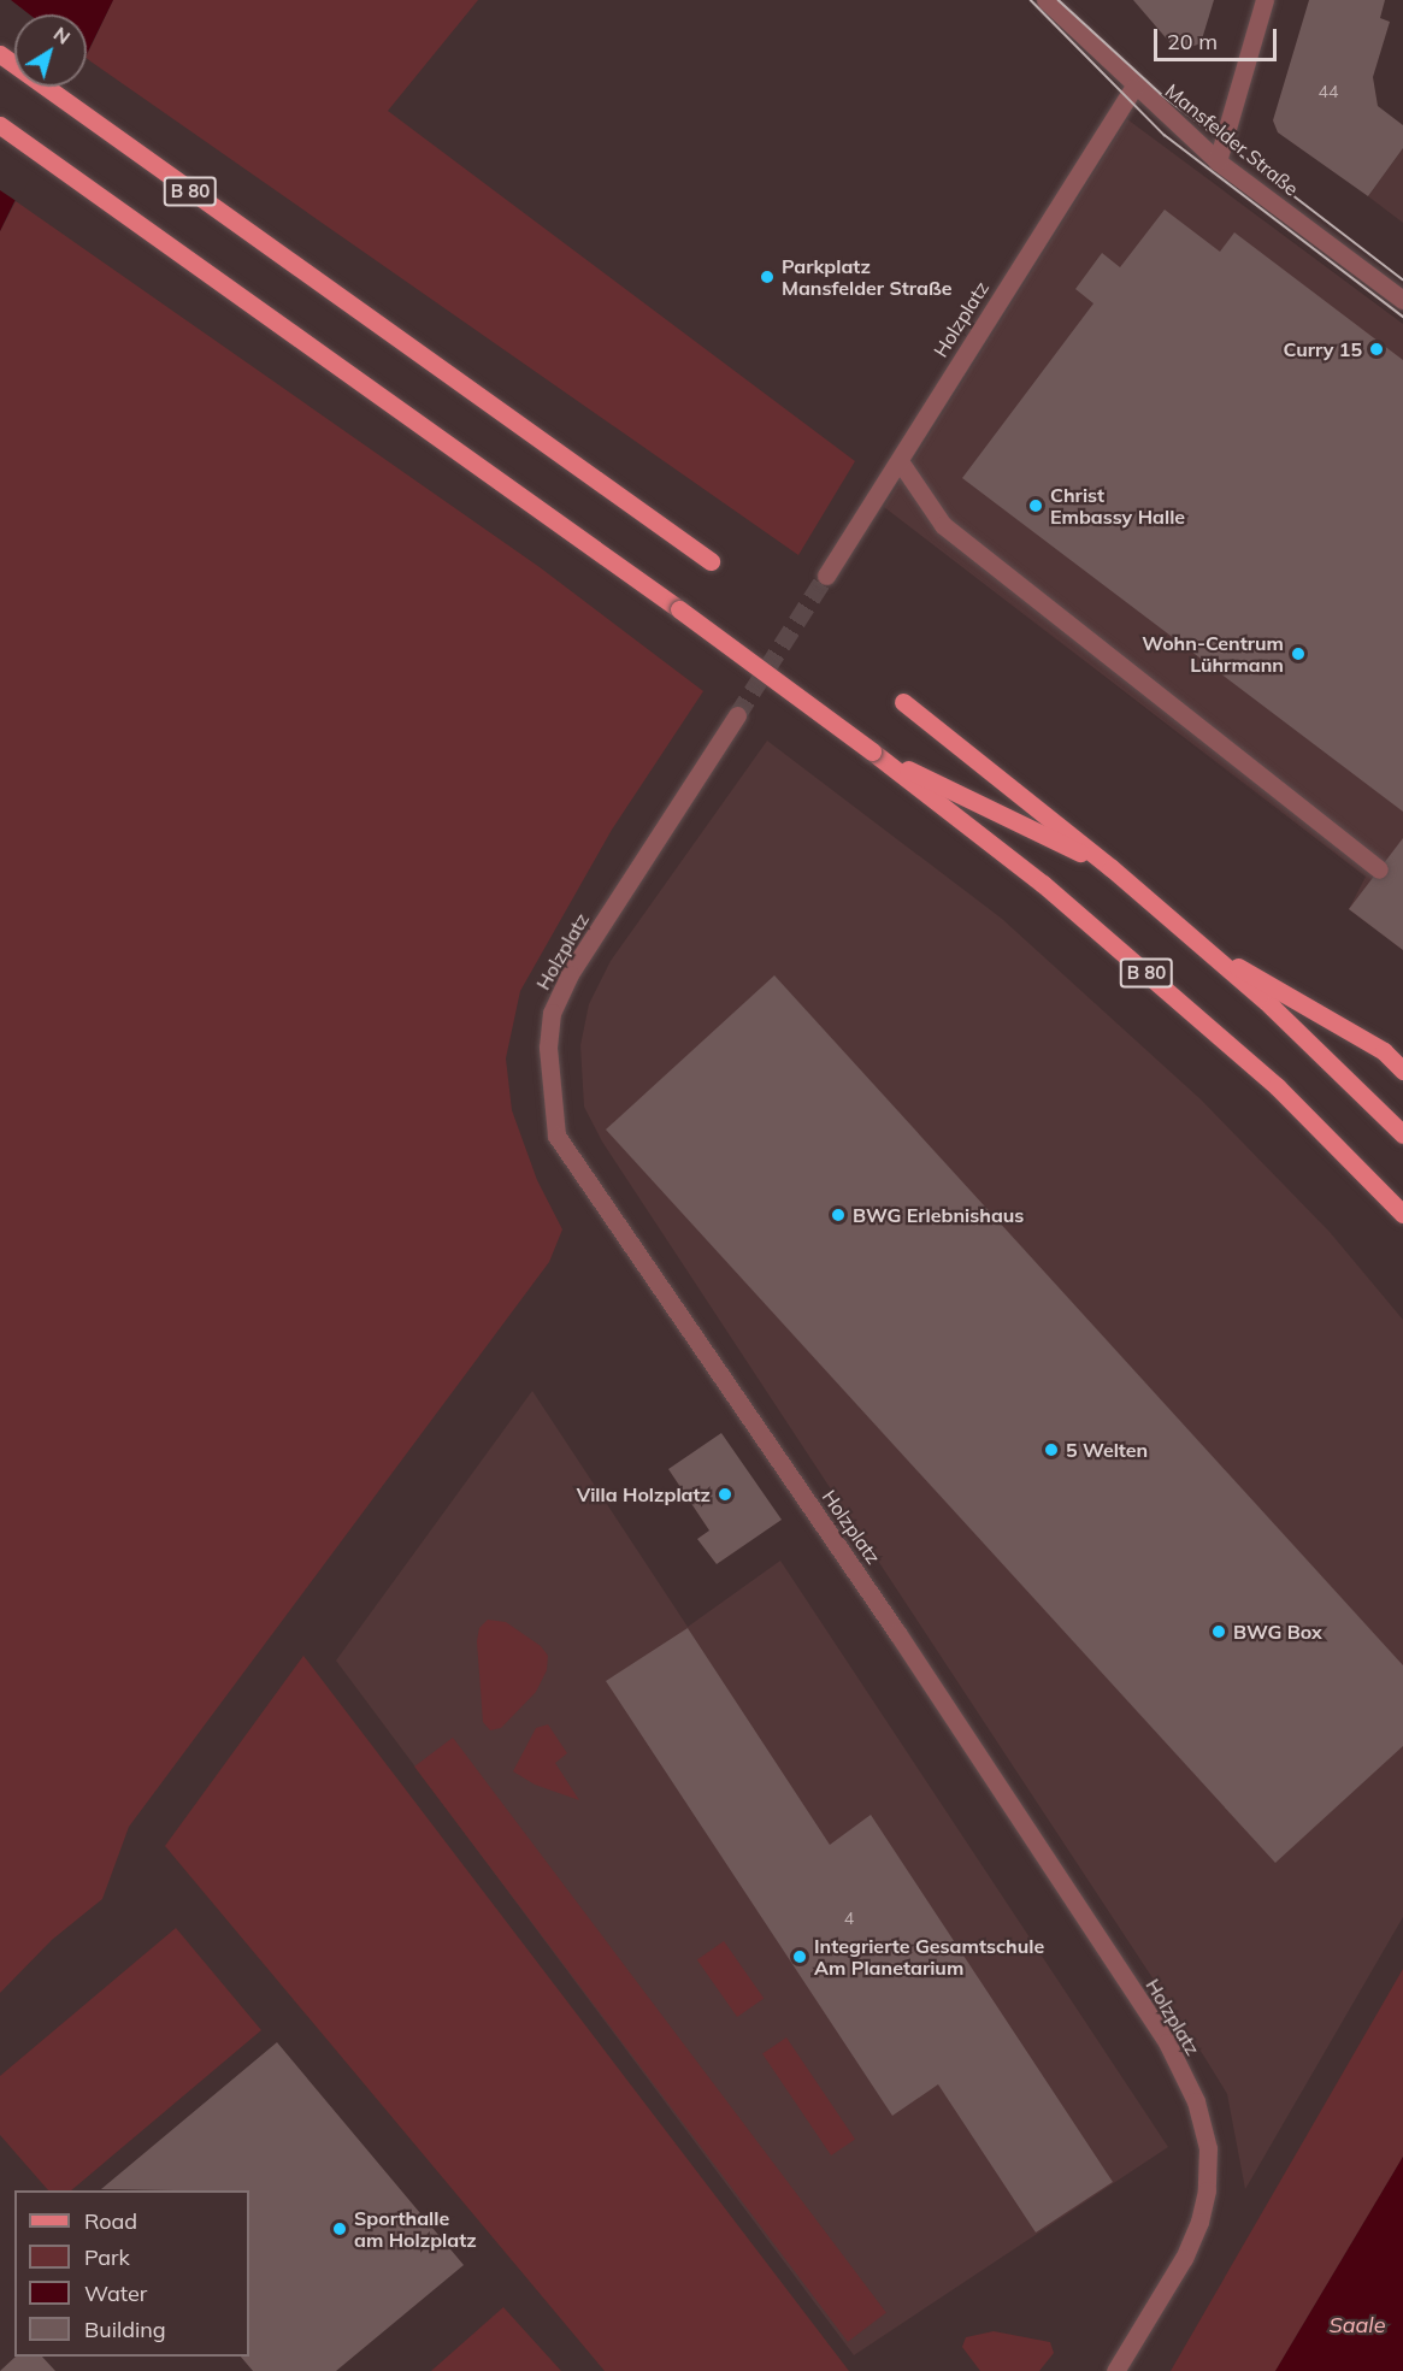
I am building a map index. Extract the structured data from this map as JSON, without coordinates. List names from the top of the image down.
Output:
{
  "streets": {
    "main road": ["B 80"],
    "street": ["Mansfelder Straße", "Holzplatz"]
  },
  "crossings": [
    ["Mansfelder Straße", "Holzplatz"]
  ],
  "water": ["Saale"],
  "places": [
    "Parkplatz Mansfelder Straße",
    "Curry 15",
    "Christ Embassy Halle",
    "Wohn-Centrum Lührmann",
    "BWG Erlebnishaus",
    "5 Welten",
    "Villa Holzplatz",
    "BWG Box",
    "Integrierte Gesamtschule Am Planetarium",
    "Sporthalle am Holzplatz"
  ],
  "house_numbers": ["44", "4"],
  "legend": [
    "Road",
    "Park",
    "Water",
    "Building"
  ],
  "scale_bar": "20 m",
  "north": "top right"
}
